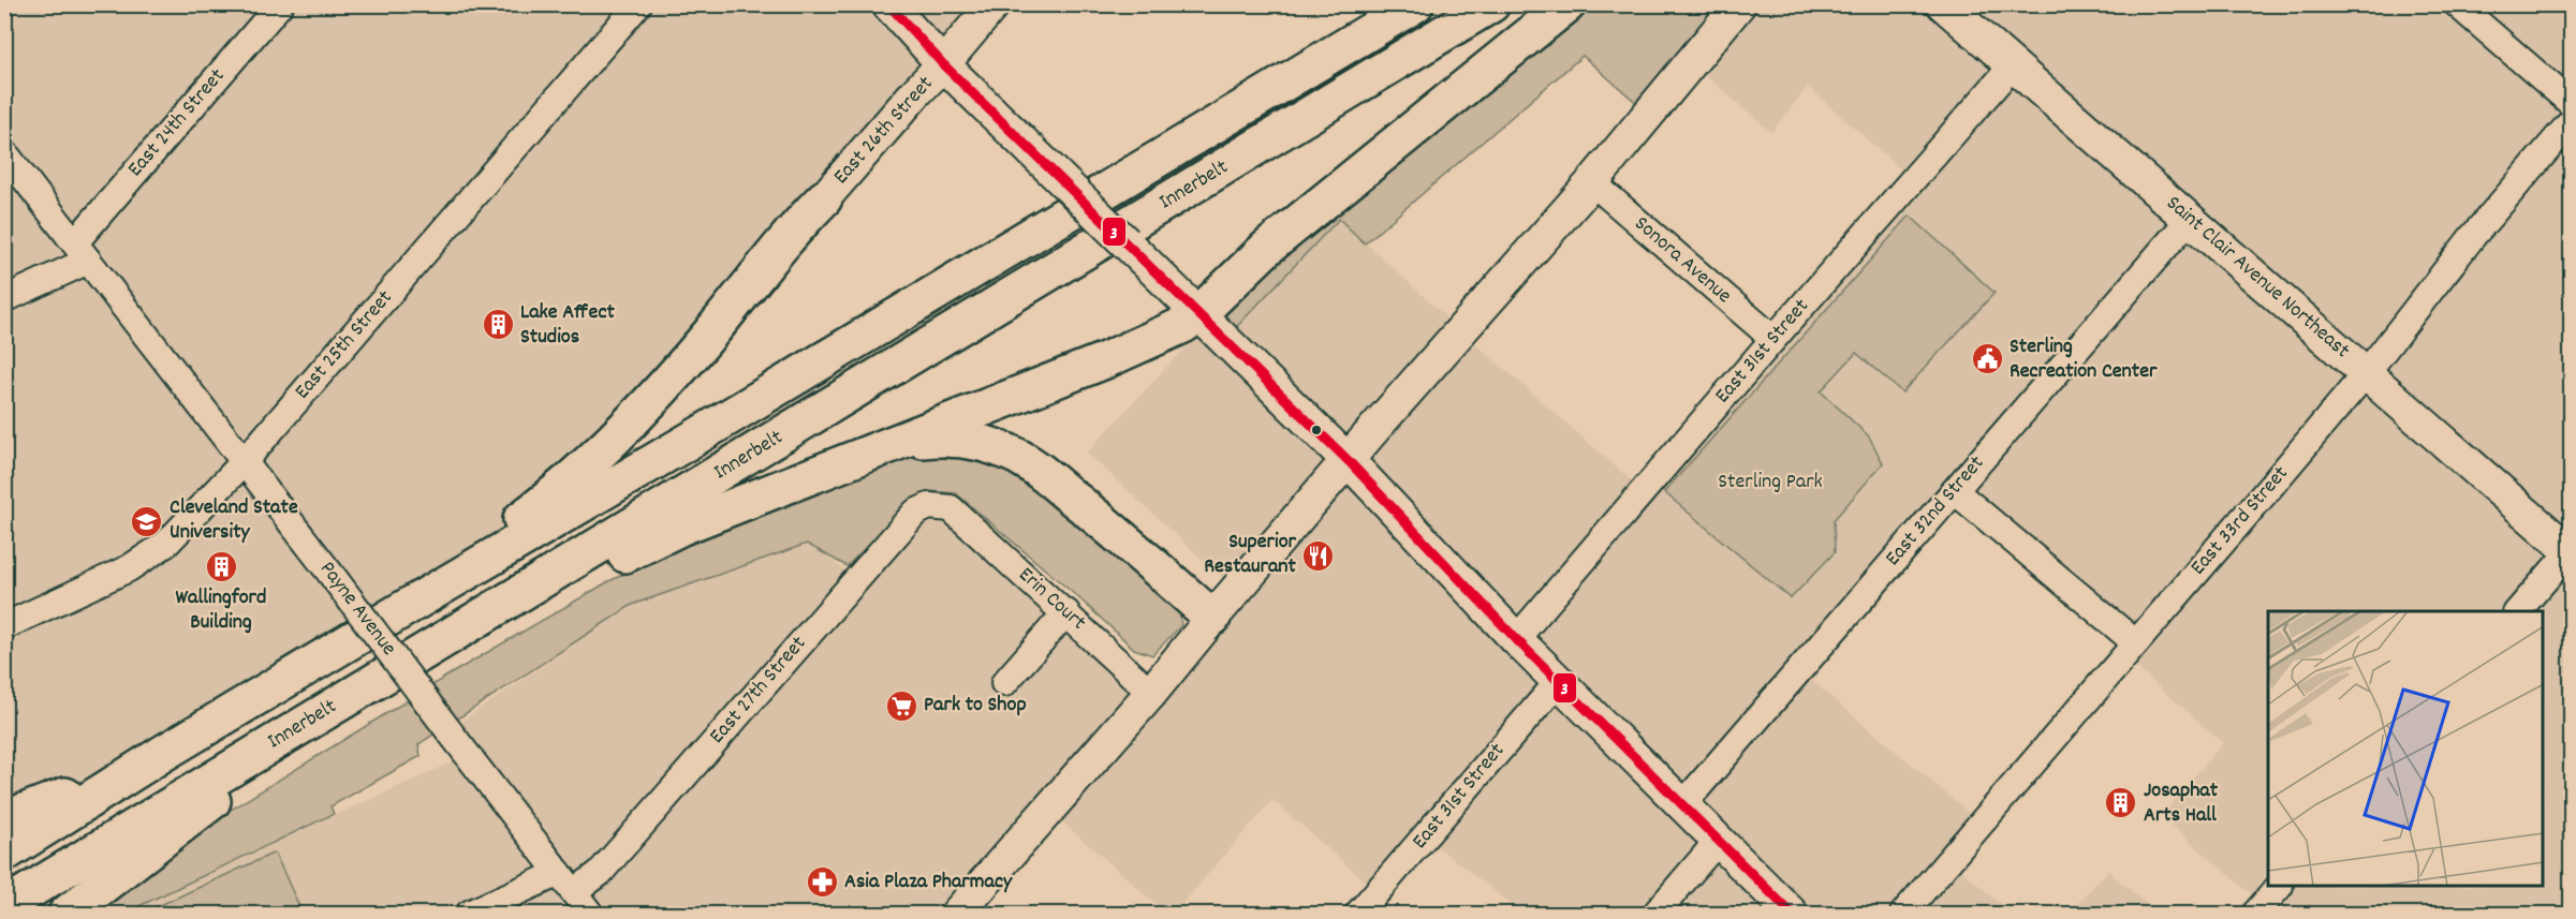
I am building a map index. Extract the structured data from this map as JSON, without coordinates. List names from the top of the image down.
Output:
{
  "streets": {
    "highway": ["Innerbelt"],
    "main road": ["East 26th Street", "Saint Clair Avenue Northeast"],
    "street": [
      "East 24th Street",
      "Sonora Avenue",
      "East 25th Street",
      "East 31st Street",
      "East 32nd Street",
      "East 33rd Street",
      "Erin Court",
      "Payne Avenue",
      "East 27th Street"
    ]
  },
  "crossings": [
    ["East 24th Street", "Payne Avenue"],
    ["Sonora Avenue", "East 31st Street"],
    ["Saint Clair Avenue Northeast", "East 31st Street"],
    ["Saint Clair Avenue Northeast", "East 32nd Street"],
    ["Saint Clair Avenue Northeast", "East 33rd Street"],
    ["East 25th Street", "Payne Avenue"],
    ["Erin Court", "East 27th Street"],
    ["Payne Avenue", "East 27th Street"]
  ],
  "parks": ["Sterling Park"],
  "places": {
    "building": ["Lake Affect Studios", "Wallingford Building", "Josaphat Arts Hall"],
    "public building": ["Sterling Recreation Center"],
    "school or university": ["Cleveland State University"],
    "restaurant": ["Superior Restaurant"],
    "supermarket": ["Park to Shop"],
    "pharmacy": ["Asia Plaza Pharmacy"]
  },
  "lines": ["transit line 3"]
}
